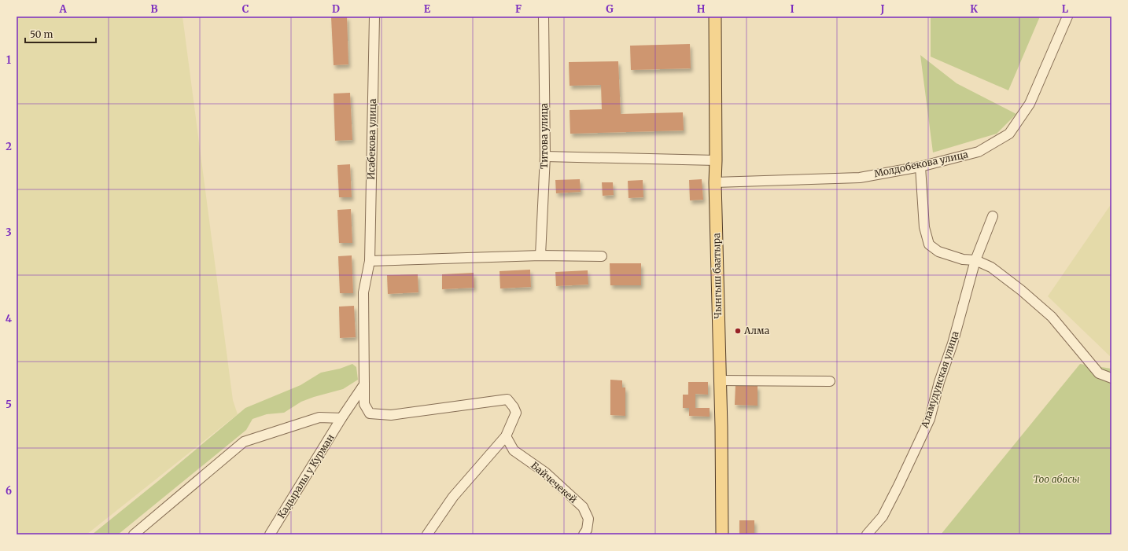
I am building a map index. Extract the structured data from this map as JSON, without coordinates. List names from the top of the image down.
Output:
{
  "streets": {
    "main road": ["Чынгыш баатыра"],
    "street": [
      "Титова улица",
      "Исабекова улица",
      "Молдобекова улица",
      "Аламудунская улица",
      "Кадыралы у Курман",
      "Байчечекей"
    ]
  },
  "crossings": [
    ["Исабекова улица", "Кадыралы у Курман"],
    ["Исабекова улица", "Байчечекей"],
    ["Молдобекова улица", "Чынгыш баатыра"]
  ],
  "parks": ["Тоо абасы"],
  "places": ["Алма"],
  "scale_bar": "50 m",
  "grid": {
    "columns": [
      "A",
      "B",
      "C",
      "D",
      "E",
      "F",
      "G",
      "H",
      "I",
      "J",
      "K",
      "L"
    ],
    "rows": [
      "1",
      "2",
      "3",
      "4",
      "5",
      "6"
    ]
  }
}
